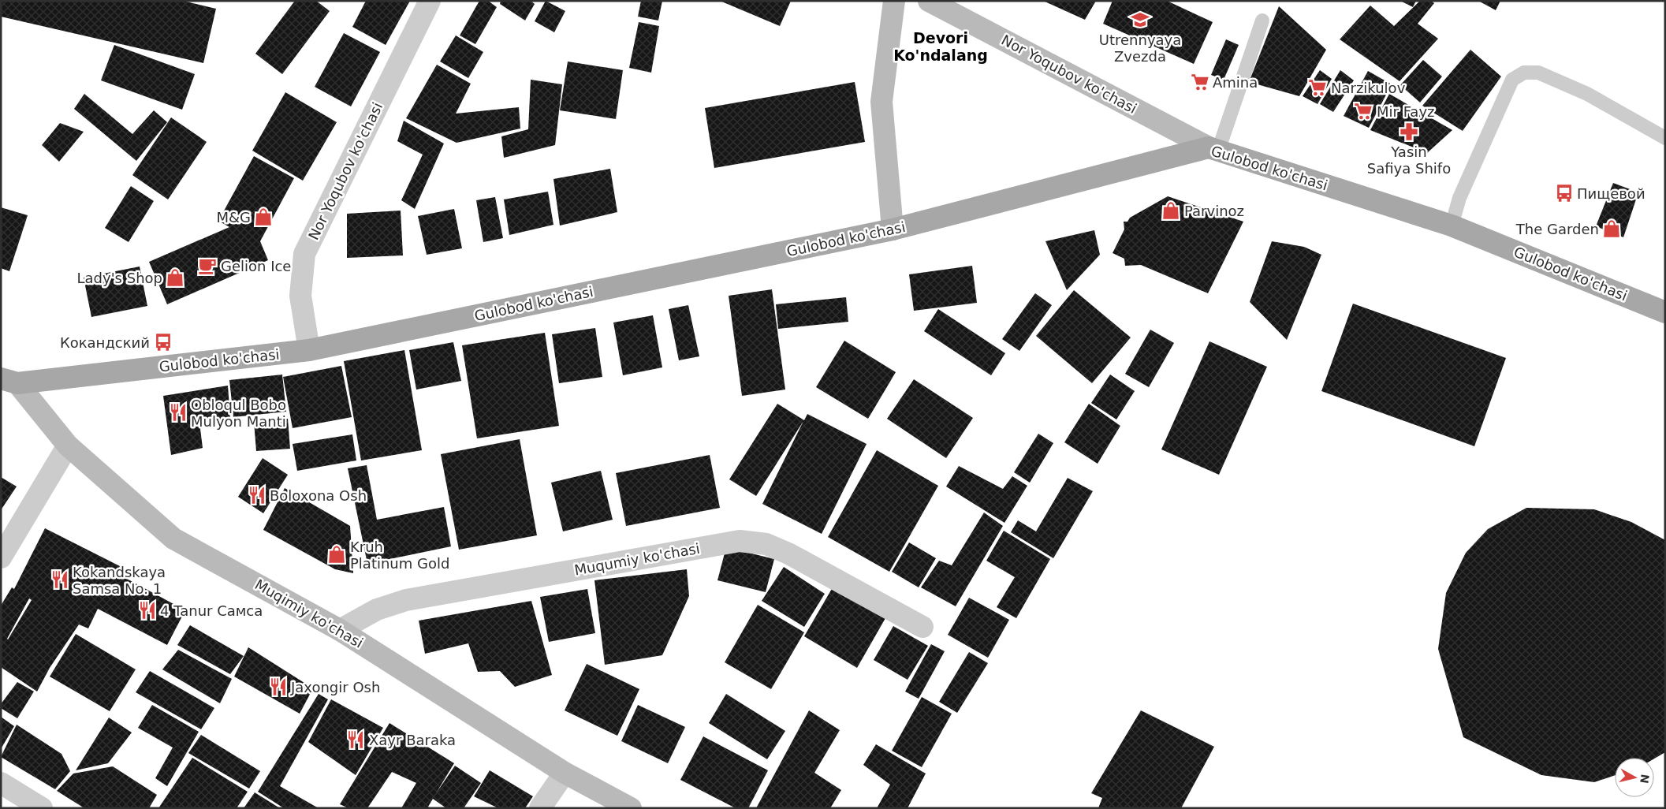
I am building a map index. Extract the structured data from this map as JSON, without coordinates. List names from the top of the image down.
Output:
{
  "streets": {
    "main road": ["Nor Yoqubov ko'chasi", "Gulobod ko'chasi", "Muqimiy ko'chasi"],
    "street": ["Muqumiy ko'chasi"]
  },
  "crossings": [
    ["Nor Yoqubov ko'chasi", "Gulobod ko'chasi"],
    ["Gulobod ko'chasi", "Muqimiy ko'chasi"],
    ["Muqumiy ko'chasi", "Muqimiy ko'chasi"]
  ],
  "districts": ["Devori Ko'ndalang"],
  "places": {
    "school or university": ["Utrennyaya Zvezda"],
    "supermarket": ["Amina", "Narzikulov", "Mir Fayz"],
    "pharmacy": ["Yasin Safiya Shifo"],
    "bus stop": ["Пищевой", "Кокандский"],
    "shop": [
      "Parvinoz",
      "M&G",
      "The Garden",
      "Lady's Shop",
      "Kruh Platinum Gold"
    ],
    "cafe": ["Gelion Ice"],
    "restaurant": [
      "Obloqul Bobo Mulyon Manti",
      "Boloxona Osh",
      "Kokandskaya Samsa No. 1",
      "4 Tanur Самса",
      "Jaxongir Osh",
      "Xayr Baraka"
    ]
  },
  "north": "right"
}
